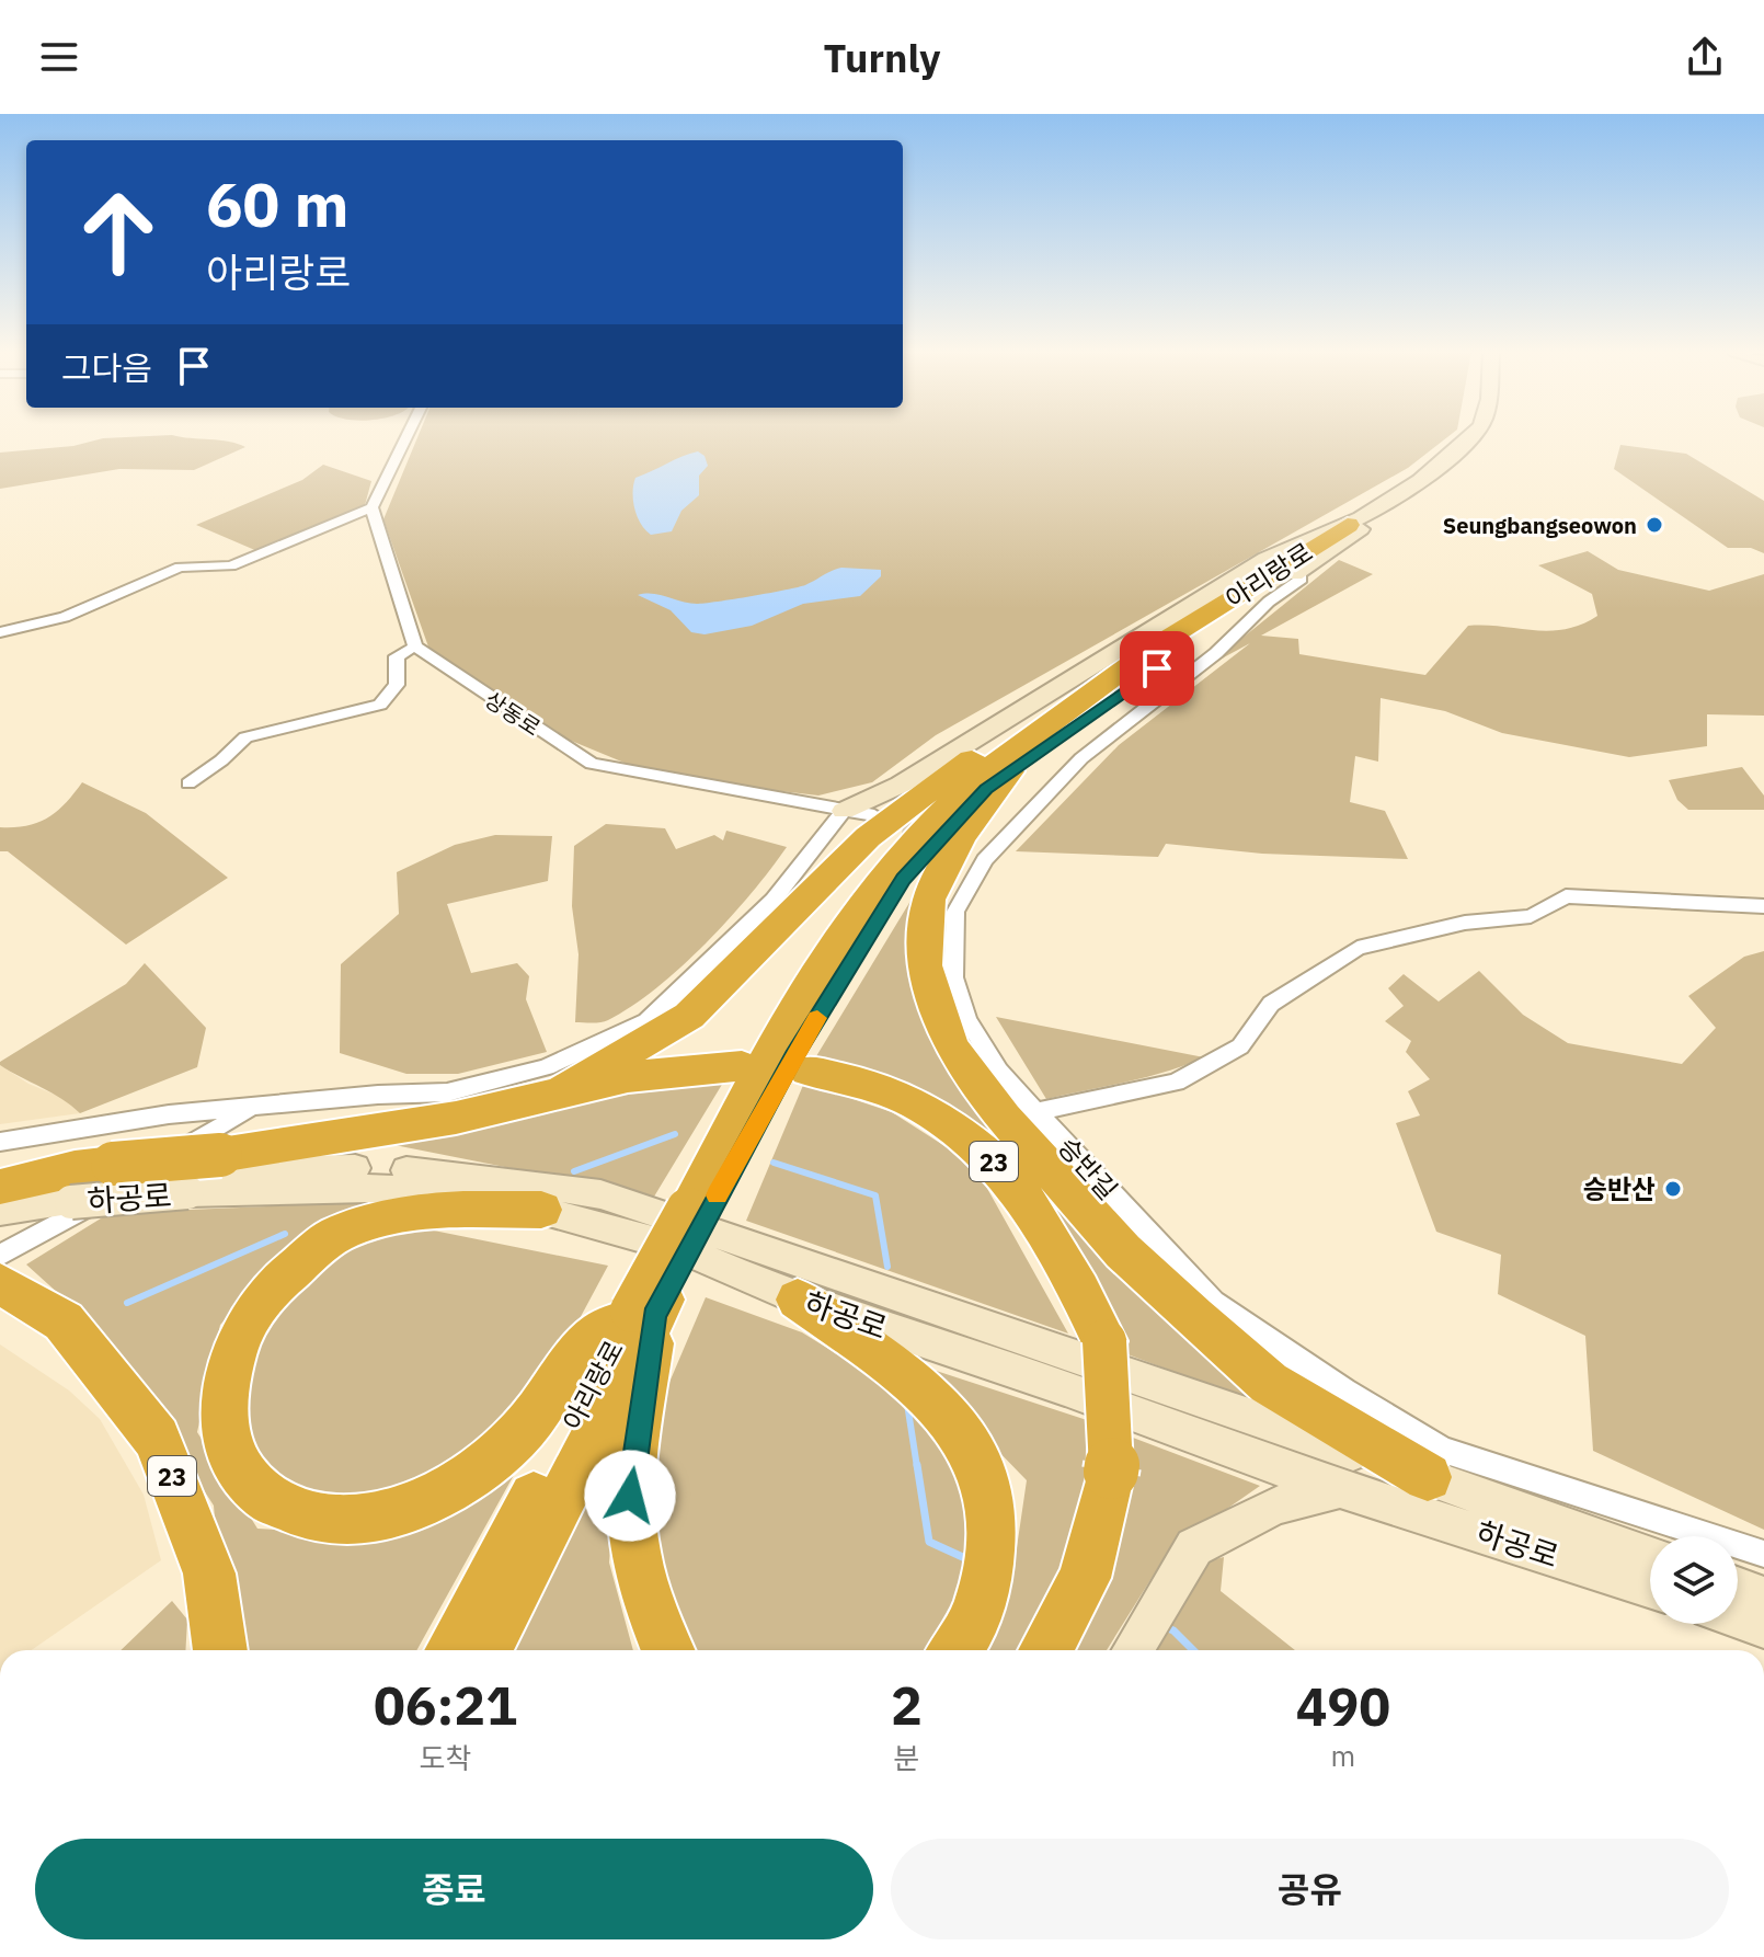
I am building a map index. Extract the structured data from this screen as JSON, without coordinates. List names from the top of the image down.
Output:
{
  "streets": {
    "highway": ["아리랑로", "23"],
    "main road": ["하공로"],
    "street": ["상동로", "승반길"]
  },
  "crossings": [
    ["아리랑로", "승반길"]
  ],
  "places": ["Seungbangseowon", "승반산"],
  "page": {
    "header": "Turnly",
    "turn": ["60 m", "아리랑로"],
    "then": "그다음",
    "eta": [
      "06:21",
      "도착",
      "2",
      "분",
      "490",
      "m"
    ],
    "buttons": ["종료", "공유"]
  }
}
